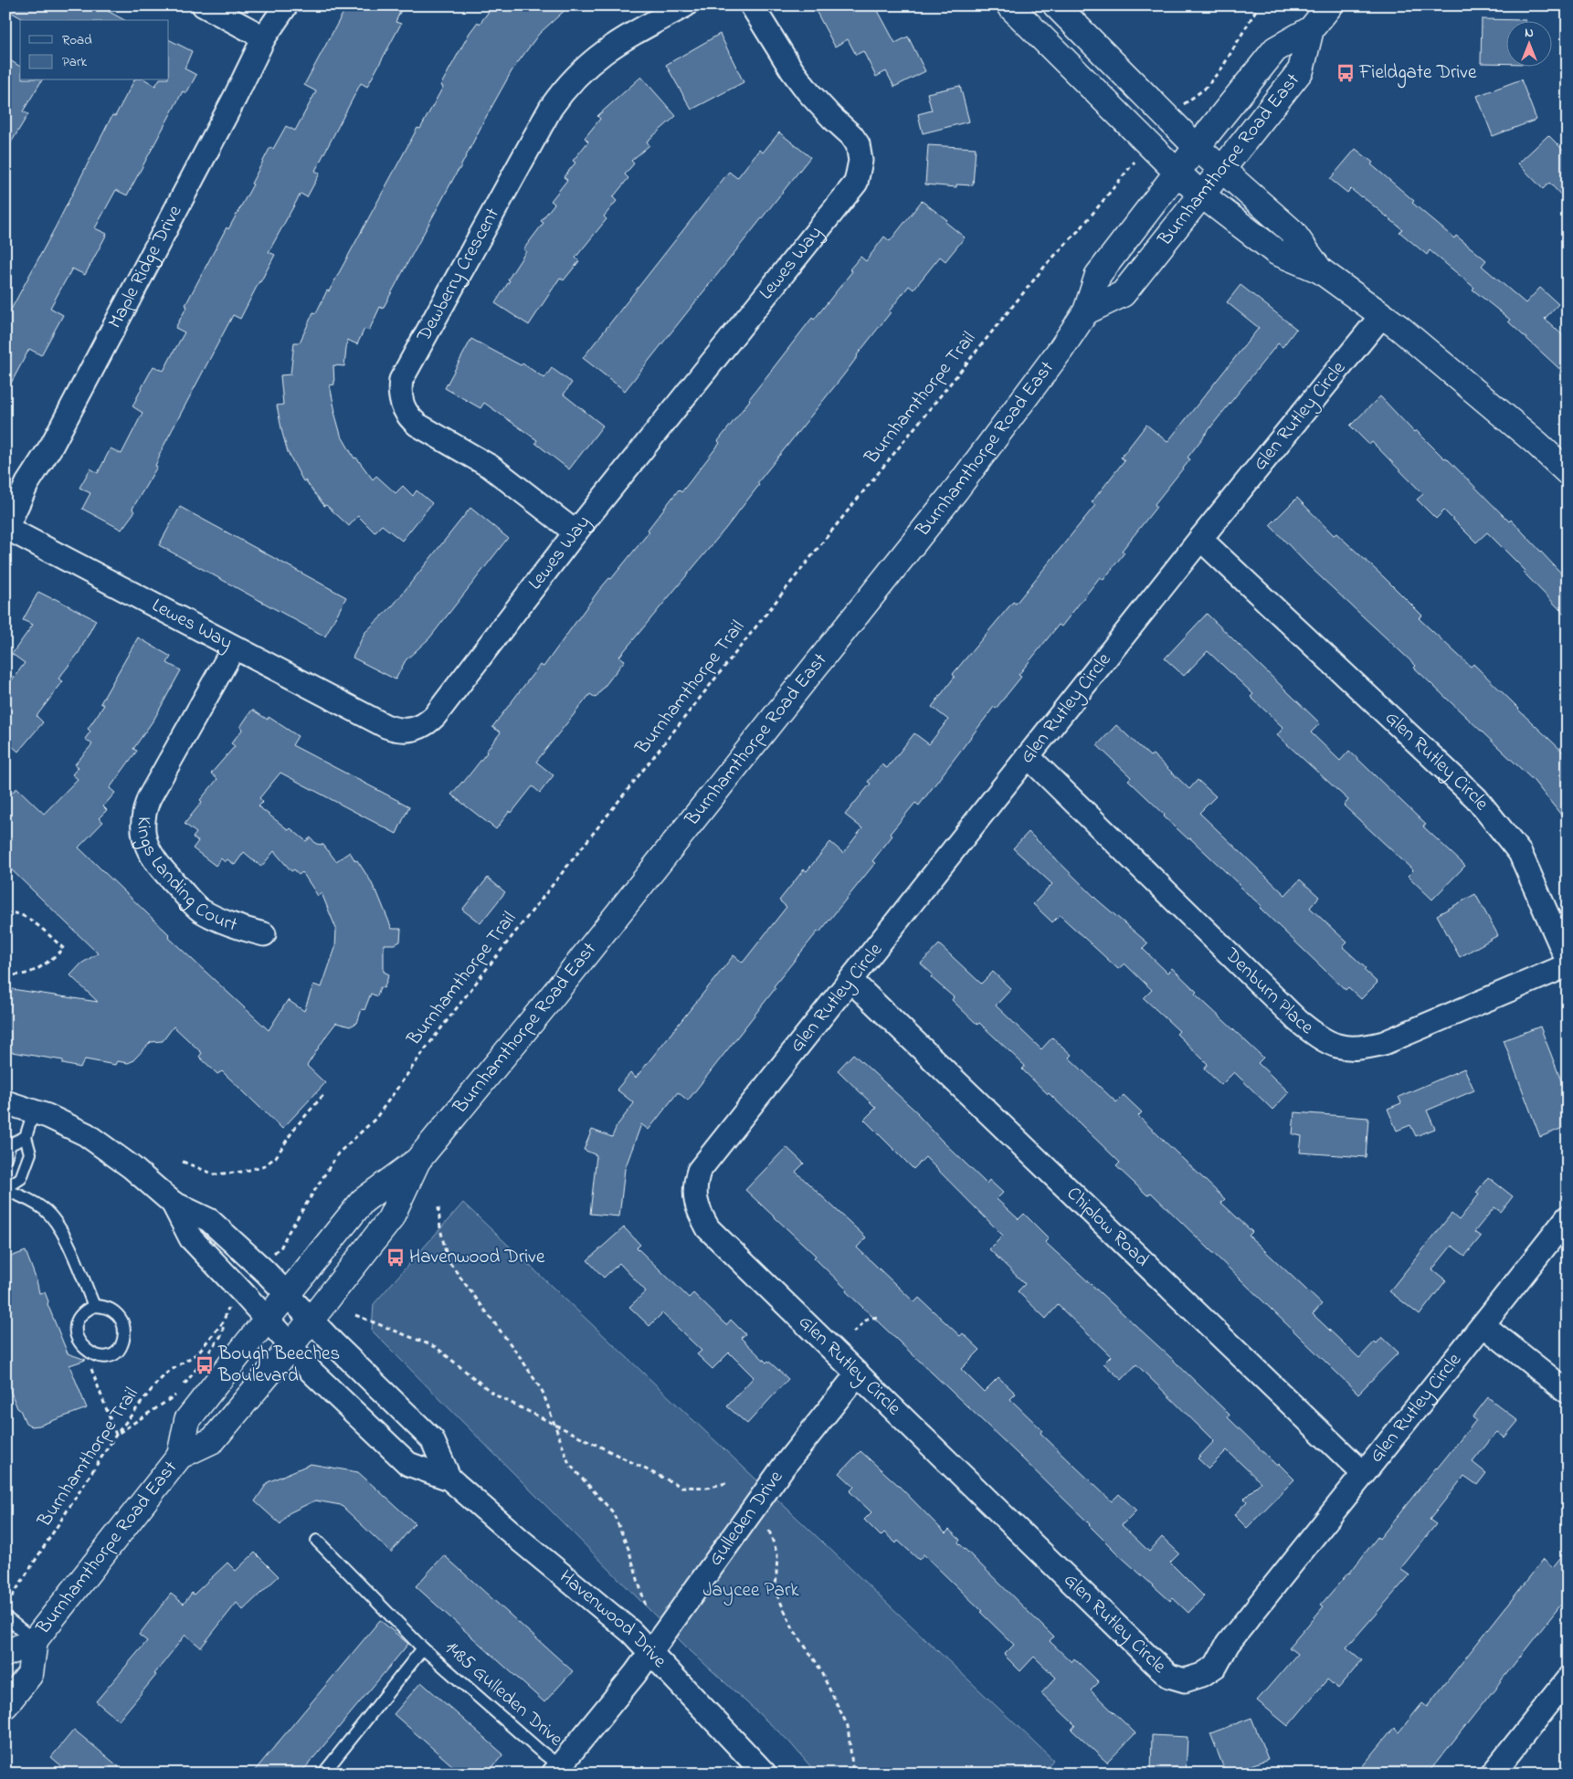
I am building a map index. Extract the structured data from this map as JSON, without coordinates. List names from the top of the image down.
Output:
{
  "streets": {
    "main road": ["Burnhamthorpe Road East"],
    "street": [
      "Lewes Way",
      "Maple Ridge Drive",
      "Dewberry Crescent",
      "Glen Rutley Circle",
      "Kings Landing Court",
      "Denburn Place",
      "Chiplow Road",
      "Gulleden Drive",
      "Havenwood Drive"
    ],
    "lane": ["1485 Gulleden Drive"],
    "path": ["Burnhamthorpe Trail"]
  },
  "crossings": [
    ["Burnhamthorpe Road East", "Havenwood Drive"],
    ["Lewes Way", "Maple Ridge Drive"],
    ["Lewes Way", "Dewberry Crescent"],
    ["Lewes Way", "Kings Landing Court"],
    ["Glen Rutley Circle", "Denburn Place"],
    ["Glen Rutley Circle", "Chiplow Road"],
    ["Glen Rutley Circle", "Gulleden Drive"],
    ["Gulleden Drive", "Havenwood Drive"],
    ["Gulleden Drive", "1485 Gulleden Drive"]
  ],
  "parks": ["Jaycee Park"],
  "places": {
    "bus stop": ["Fieldgate Drive", "Havenwood Drive", "Bough Beeches Boulevard"]
  },
  "legend": ["Road", "Park"],
  "north": "top"
}
